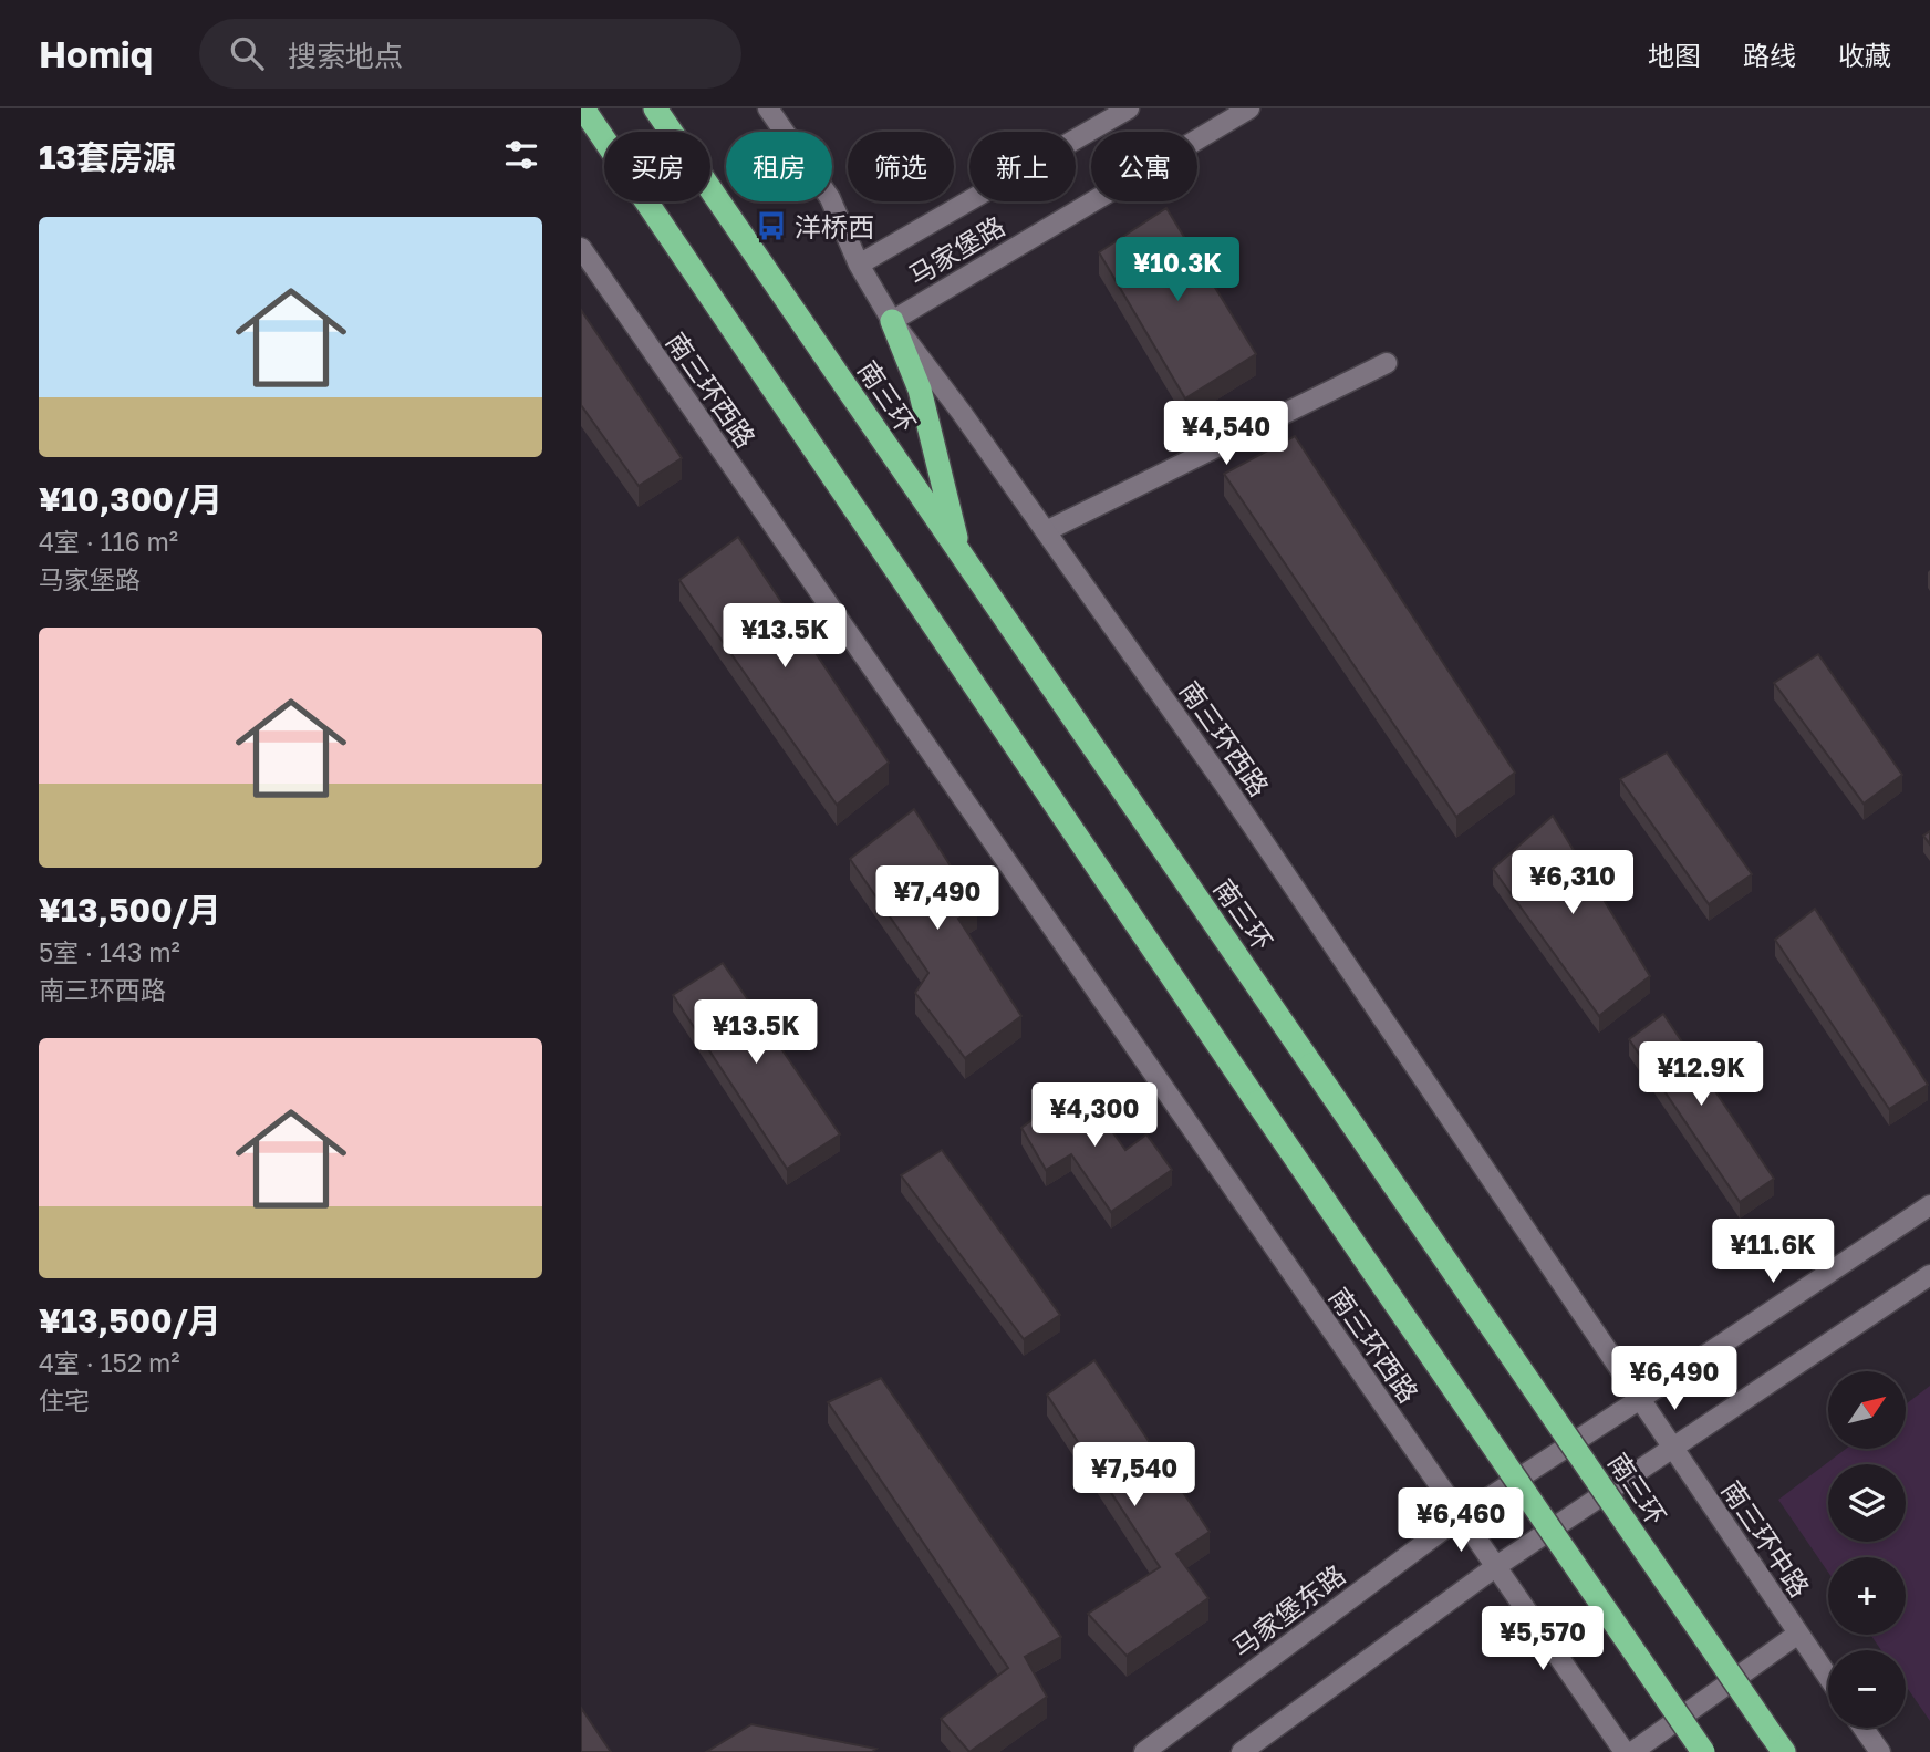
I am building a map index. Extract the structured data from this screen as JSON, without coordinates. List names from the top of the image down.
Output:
{
  "streets": {
    "highway": ["南三环"],
    "street": [
      "马家堡路",
      "南三环西路",
      "南三环中路",
      "马家堡东路"
    ]
  },
  "crossings": [
    ["马家堡路", "南三环西路"],
    ["南三环西路", "南三环中路"],
    ["南三环西路", "马家堡东路"]
  ],
  "places": {
    "bus stop": ["洋桥西"]
  },
  "north": "top right",
  "page": {
    "header": "Homiq",
    "search": "搜索地点",
    "nav": ["地图", "路线", "收藏"],
    "heading": "13套房源",
    "chip": [
      "买房",
      "租房",
      "筛选",
      "新上",
      "公寓"
    ],
    "list": [
      {
        "name": "¥10,300/月",
        "note": "4室 · 116 m² · 马家堡路"
      },
      {
        "name": "¥13,500/月",
        "note": "5室 · 143 m² · 南三环西路"
      },
      {
        "name": "¥13,500/月",
        "note": "4室 · 152 m² · 住宅"
      }
    ],
    "price": [
      "¥10.3K",
      "¥4,540",
      "¥13.5K",
      "¥6,310",
      "¥7,490",
      "¥13.5K",
      "¥12.9K",
      "¥4,300",
      "¥11.6K",
      "¥6,490",
      "¥7,540",
      "¥6,460",
      "¥5,570"
    ],
    "map_buttons": ["+", "−"]
  }
}
